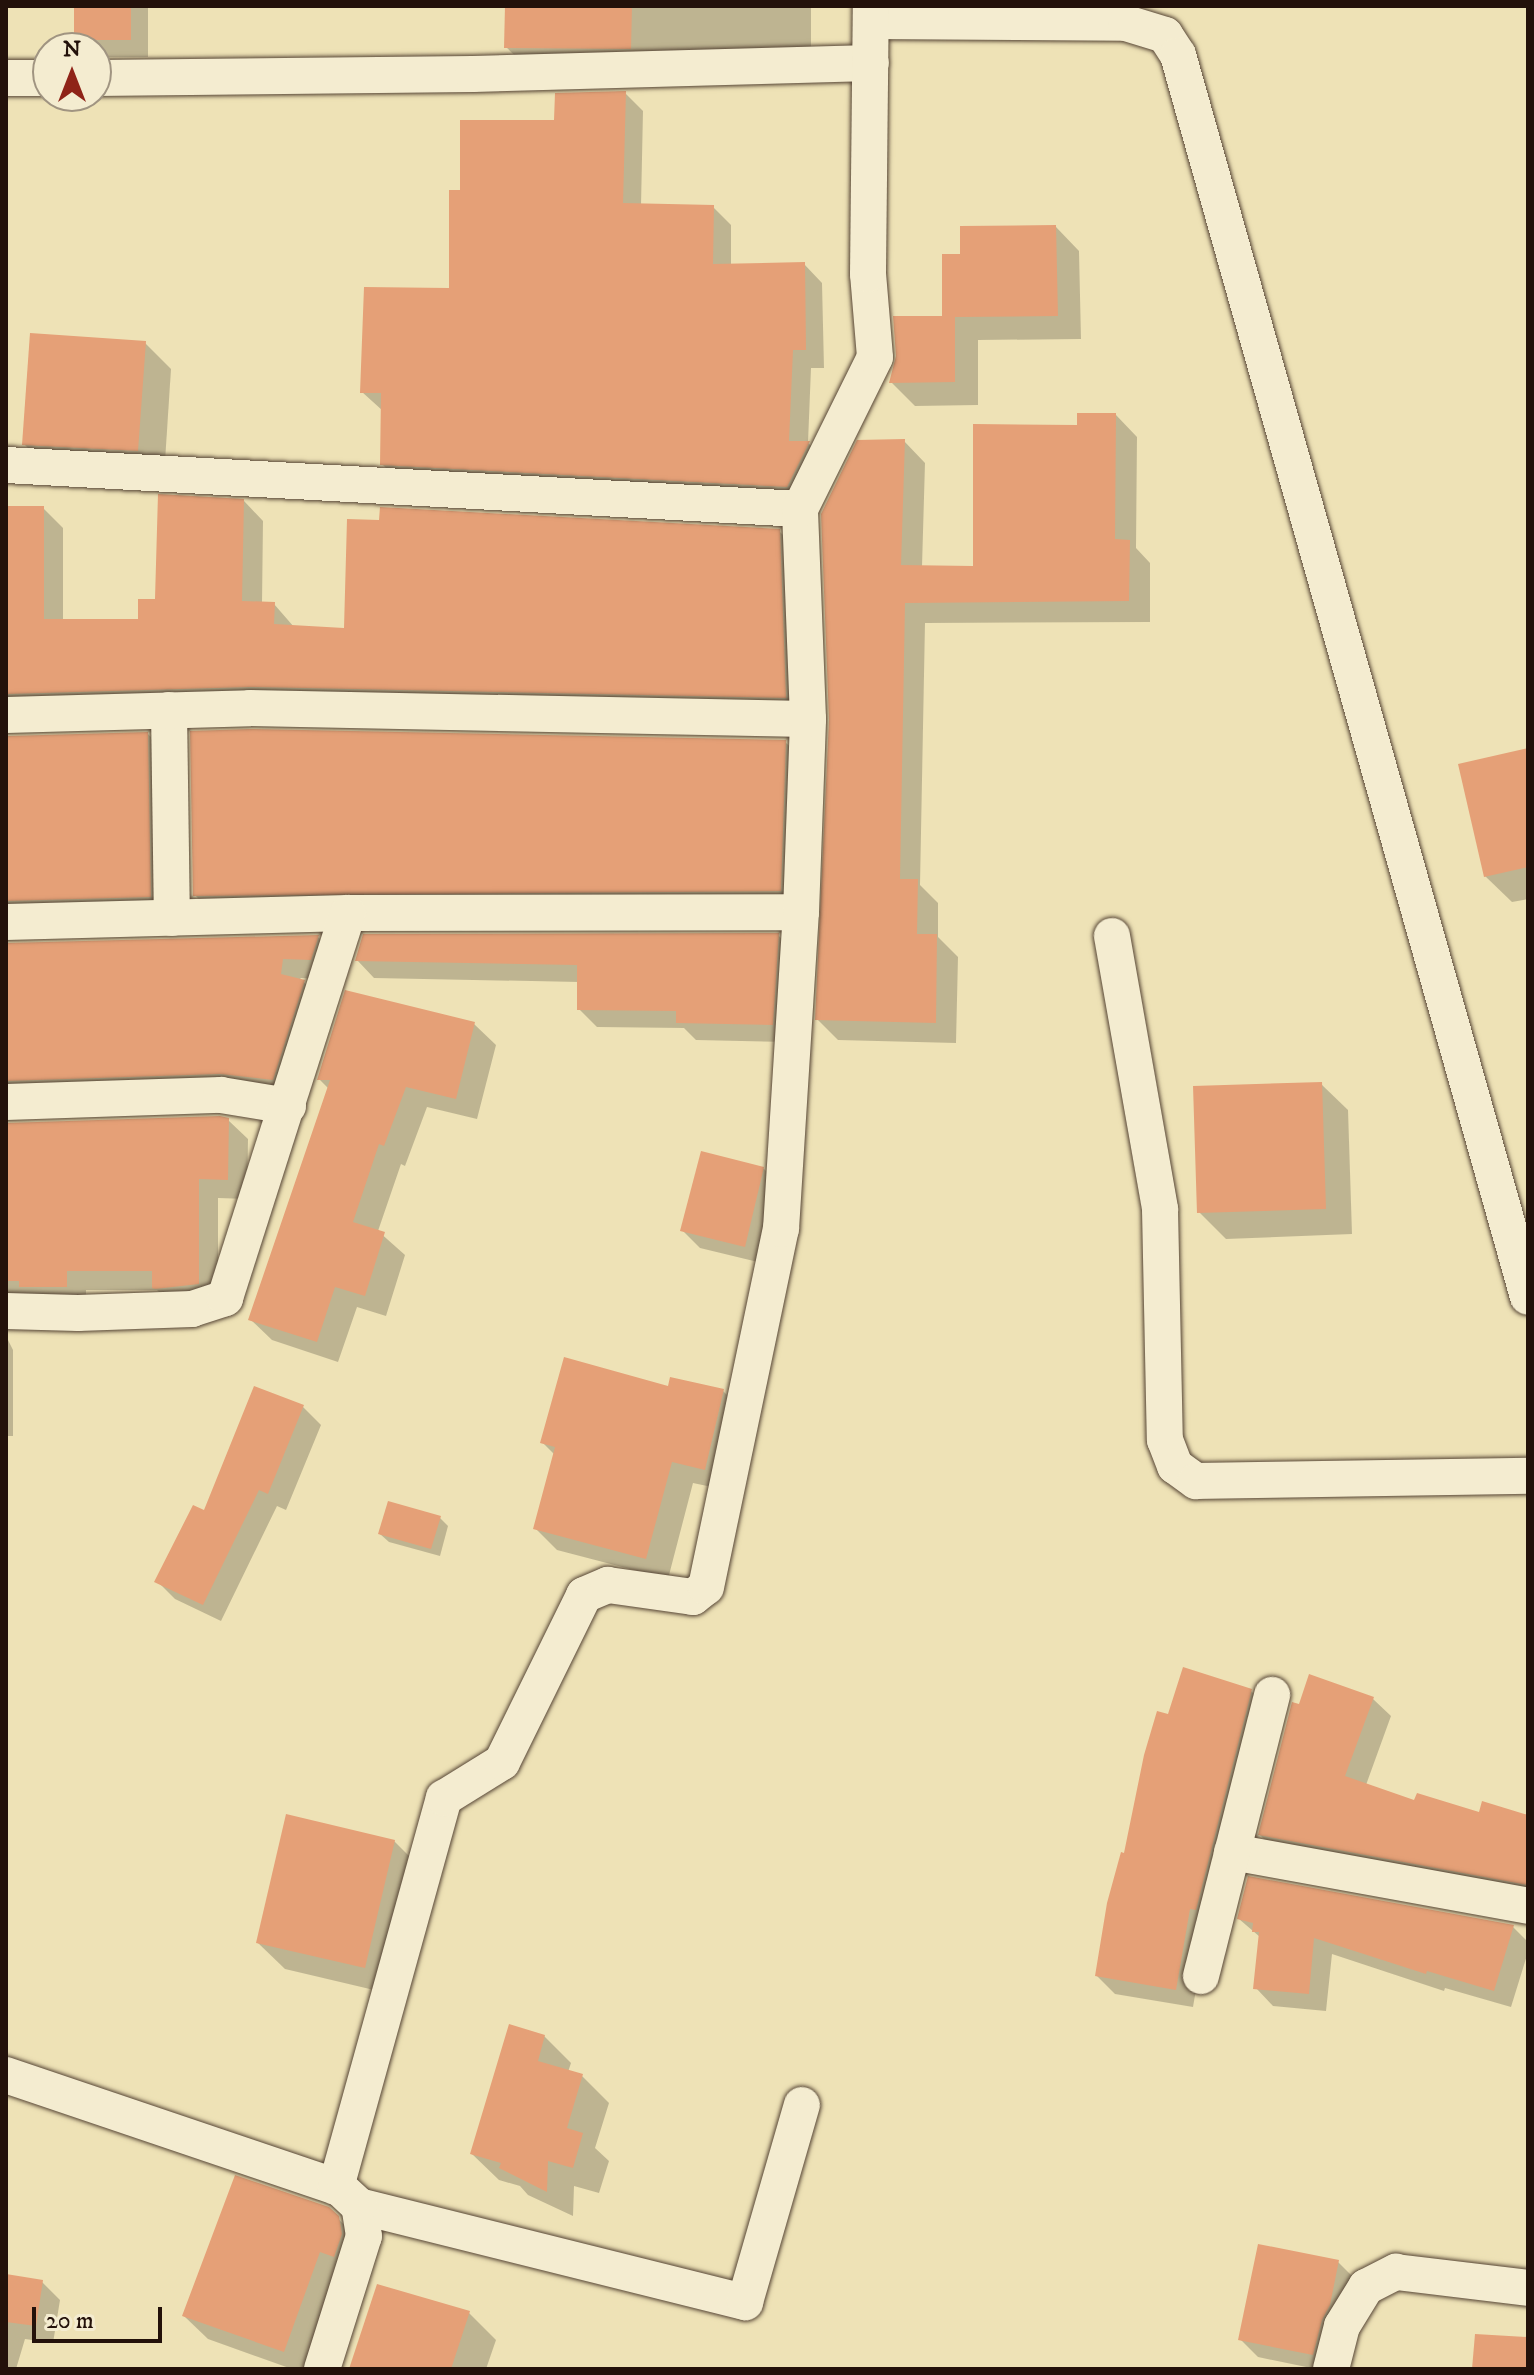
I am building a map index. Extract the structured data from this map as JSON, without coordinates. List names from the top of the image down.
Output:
{
  "scale_bar": "20 m",
  "north": "top"
}
